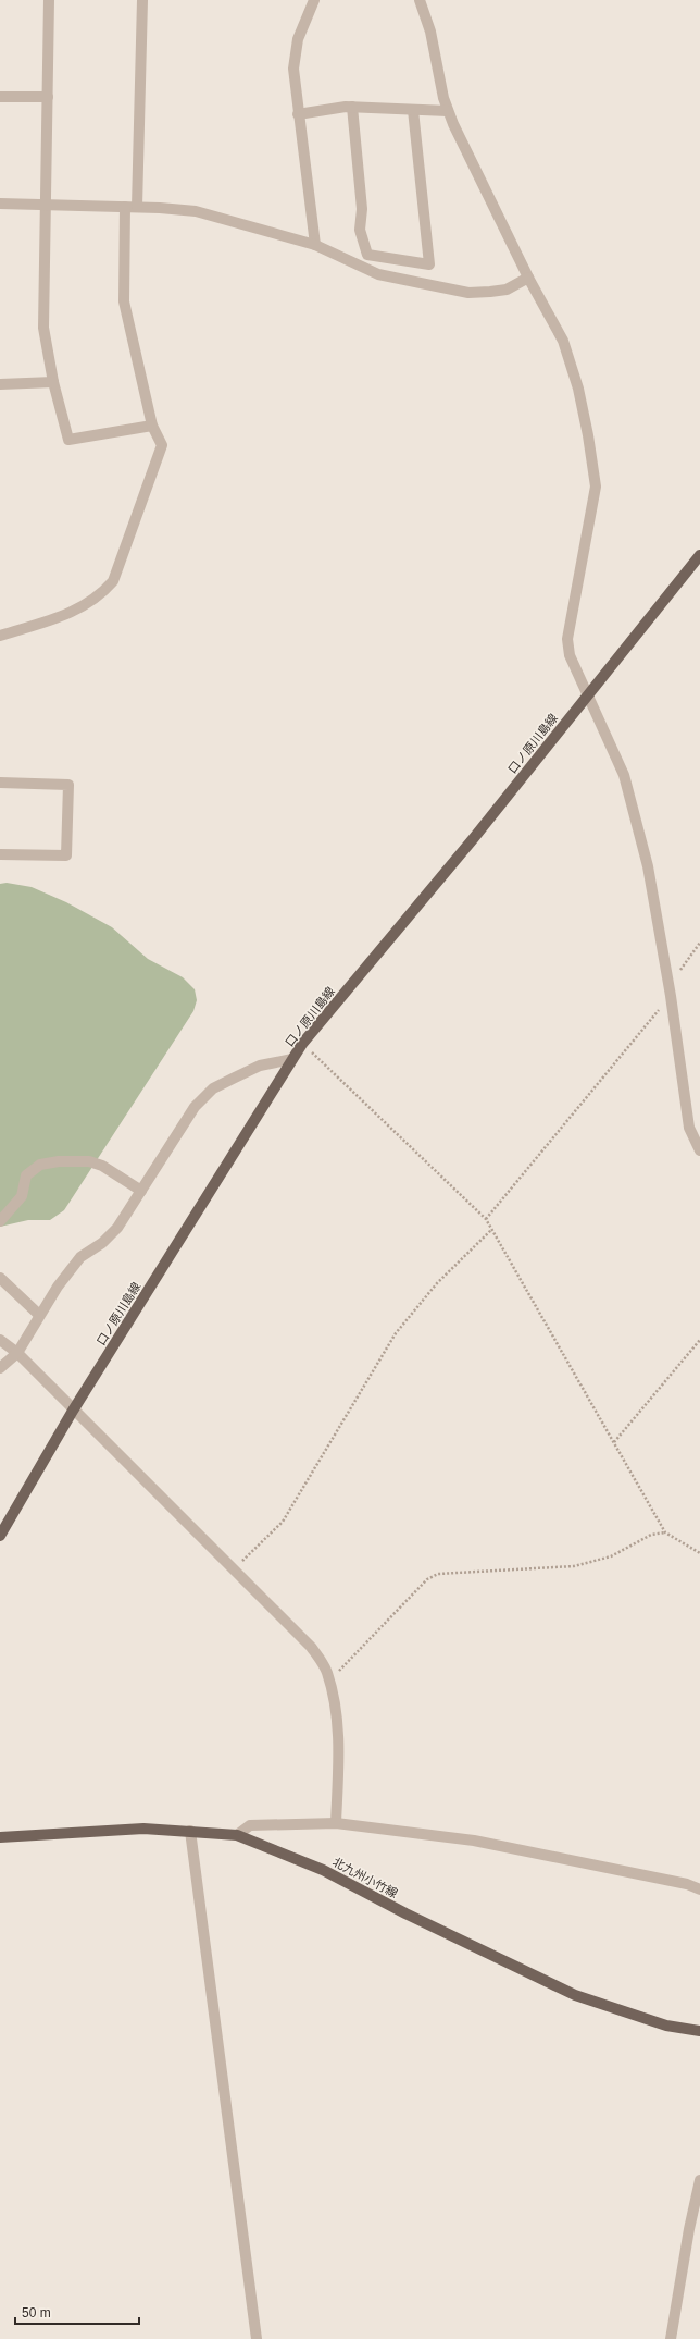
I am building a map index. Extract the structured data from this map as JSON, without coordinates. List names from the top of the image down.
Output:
{
  "streets": {
    "main road": ["口ノ原川島線", "北九州小竹線"]
  },
  "scale_bar": "50 m"
}
